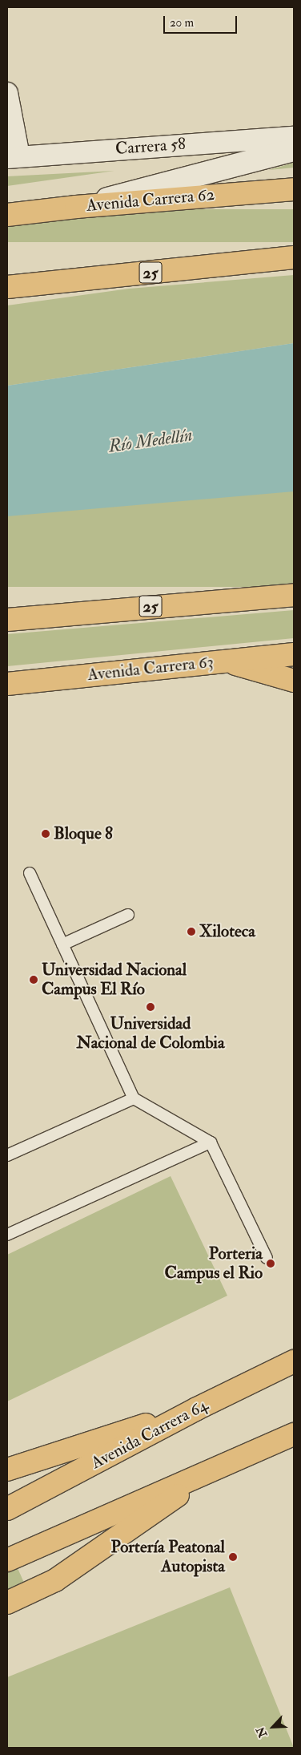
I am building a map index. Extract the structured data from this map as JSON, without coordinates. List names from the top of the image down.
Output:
{
  "streets": {
    "main road": [
      "Avenida Carrera 62",
      "25",
      "Avenida Carrera 63",
      "Avenida Carrera 64"
    ],
    "street": ["Carrera 58"]
  },
  "crossings": [
    ["Carrera 58", "Avenida Carrera 62"]
  ],
  "water": ["Río Medellín"],
  "places": [
    "Bloque 8",
    "Xiloteca",
    "Universidad Nacional Campus El Río",
    "Universidad Nacional de Colombia",
    "Porteria Campus el Rio",
    "Portería Peatonal Autopista"
  ],
  "scale_bar": "20 m",
  "north": "bottom left"
}
